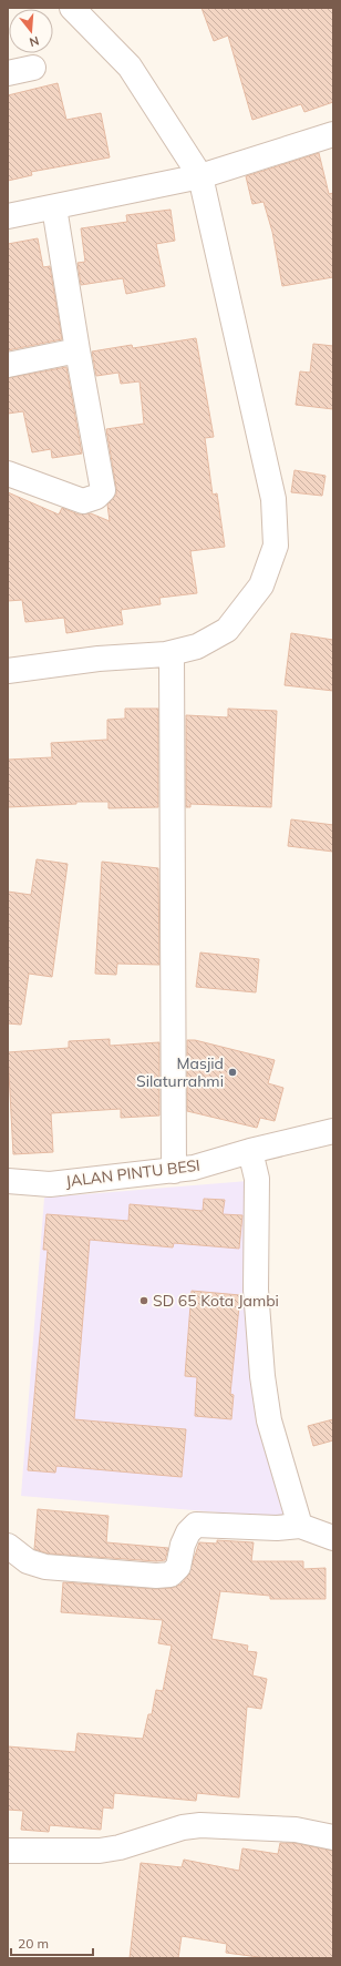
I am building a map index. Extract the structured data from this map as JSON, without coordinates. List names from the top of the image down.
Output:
{
  "streets": {
    "street": ["JALAN PINTU BESI"]
  },
  "places": ["Masjid Silaturrahmi", "SD 65 Kota Jambi"],
  "scale_bar": "20 m",
  "north": "bottom"
}
